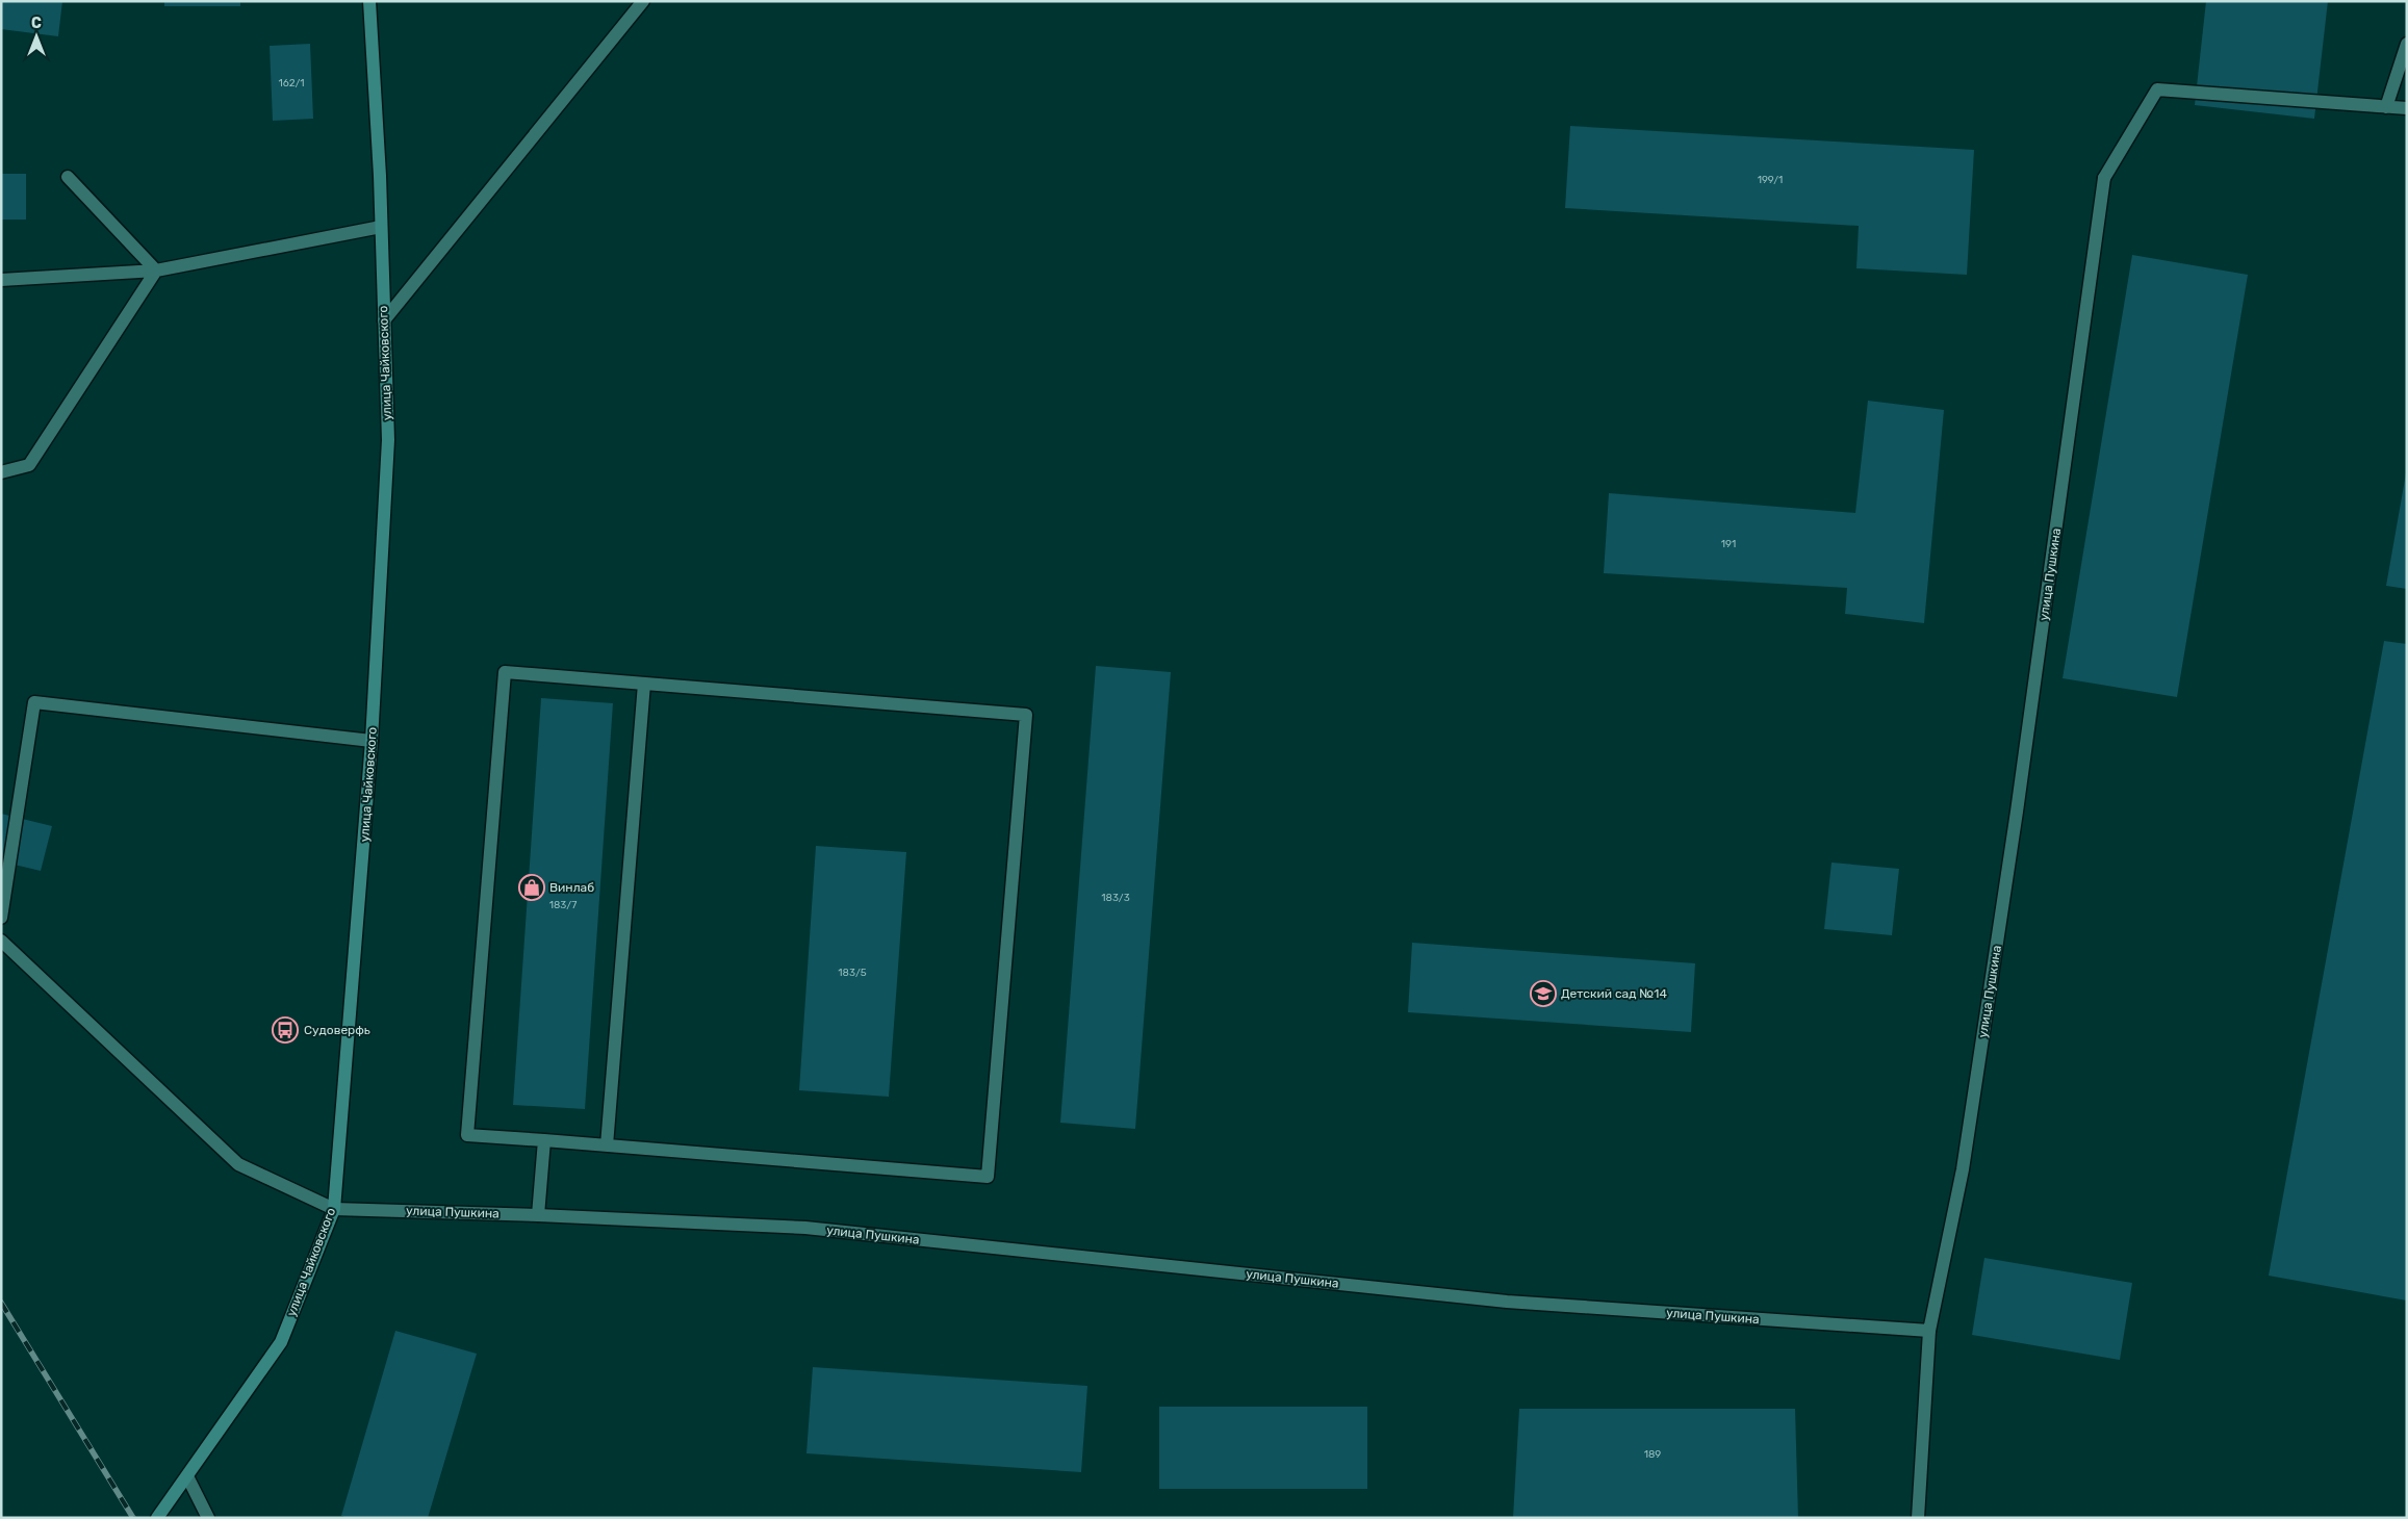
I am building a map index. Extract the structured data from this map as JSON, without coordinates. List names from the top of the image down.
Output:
{
  "streets": {
    "street": ["улица Чайковского", "улица Пушкина"]
  },
  "crossings": [
    ["улица Чайковского", "улица Пушкина"]
  ],
  "places": {
    "shop": ["Винлаб"],
    "school or university": ["Детский сад №14"],
    "bus stop": ["Судоверфь"]
  },
  "house_numbers": [
    "162/1",
    "199/1",
    "191",
    "183/3",
    "183/7",
    "183/5",
    "189"
  ],
  "north": "top"
}
